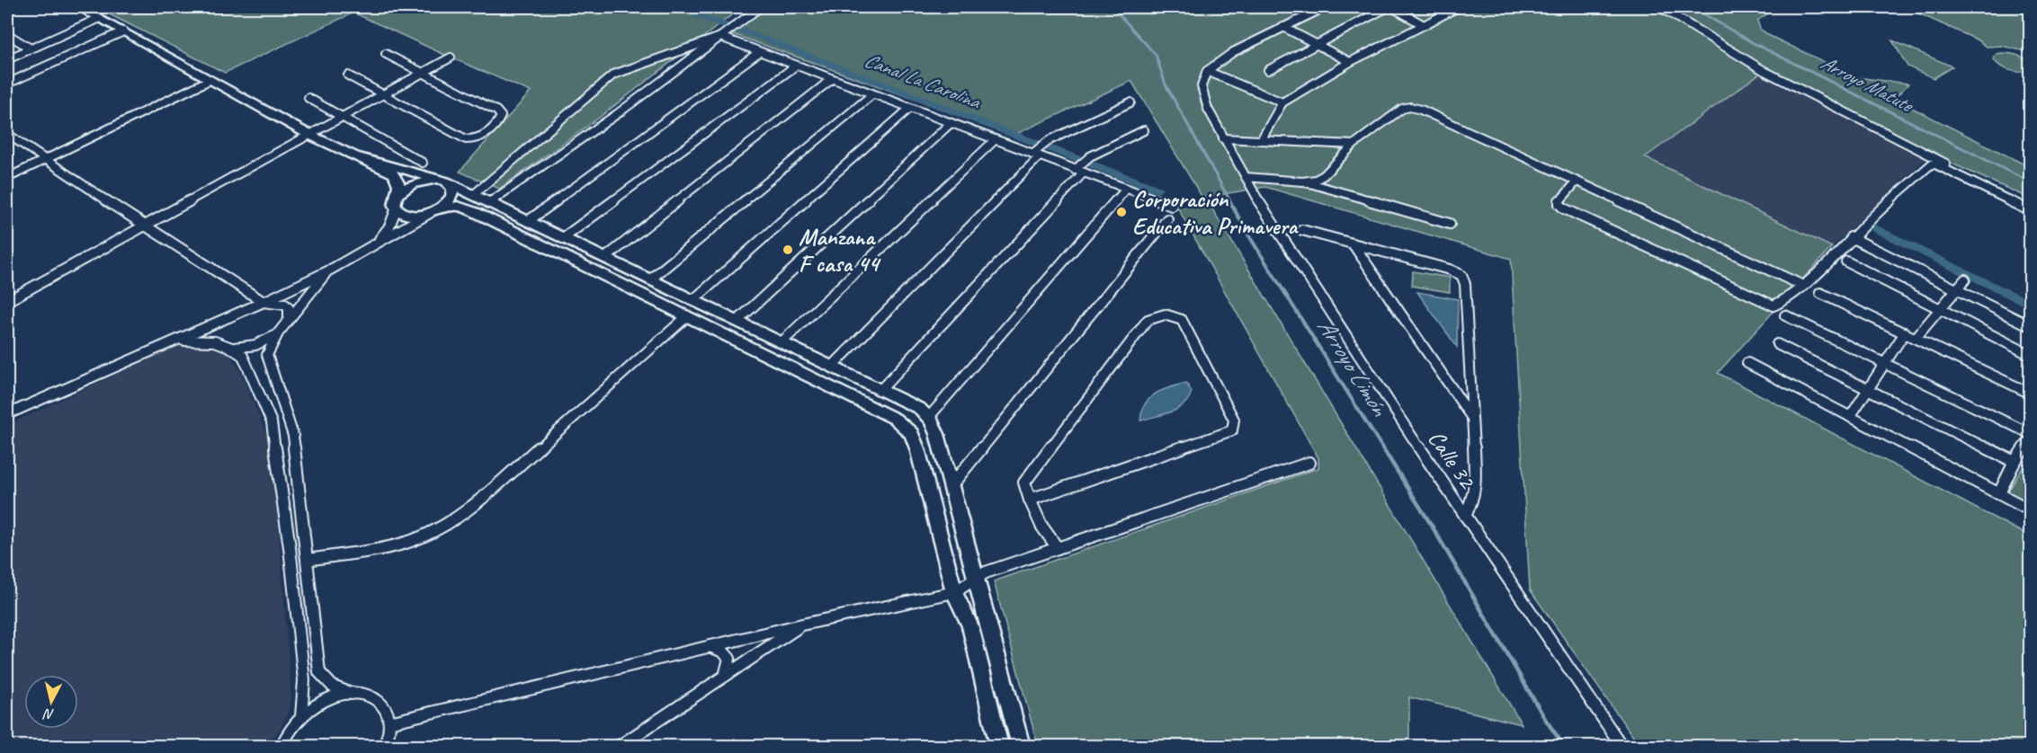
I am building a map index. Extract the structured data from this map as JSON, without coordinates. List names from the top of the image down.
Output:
{
  "streets": {
    "street": ["Calle 32"]
  },
  "water": ["Canal La Carolina", "Arroyo Matute", "Arroyo Limón"],
  "places": ["Corporación Educativa Primavera", "Manzana F casa 44"],
  "north": "bottom"
}
